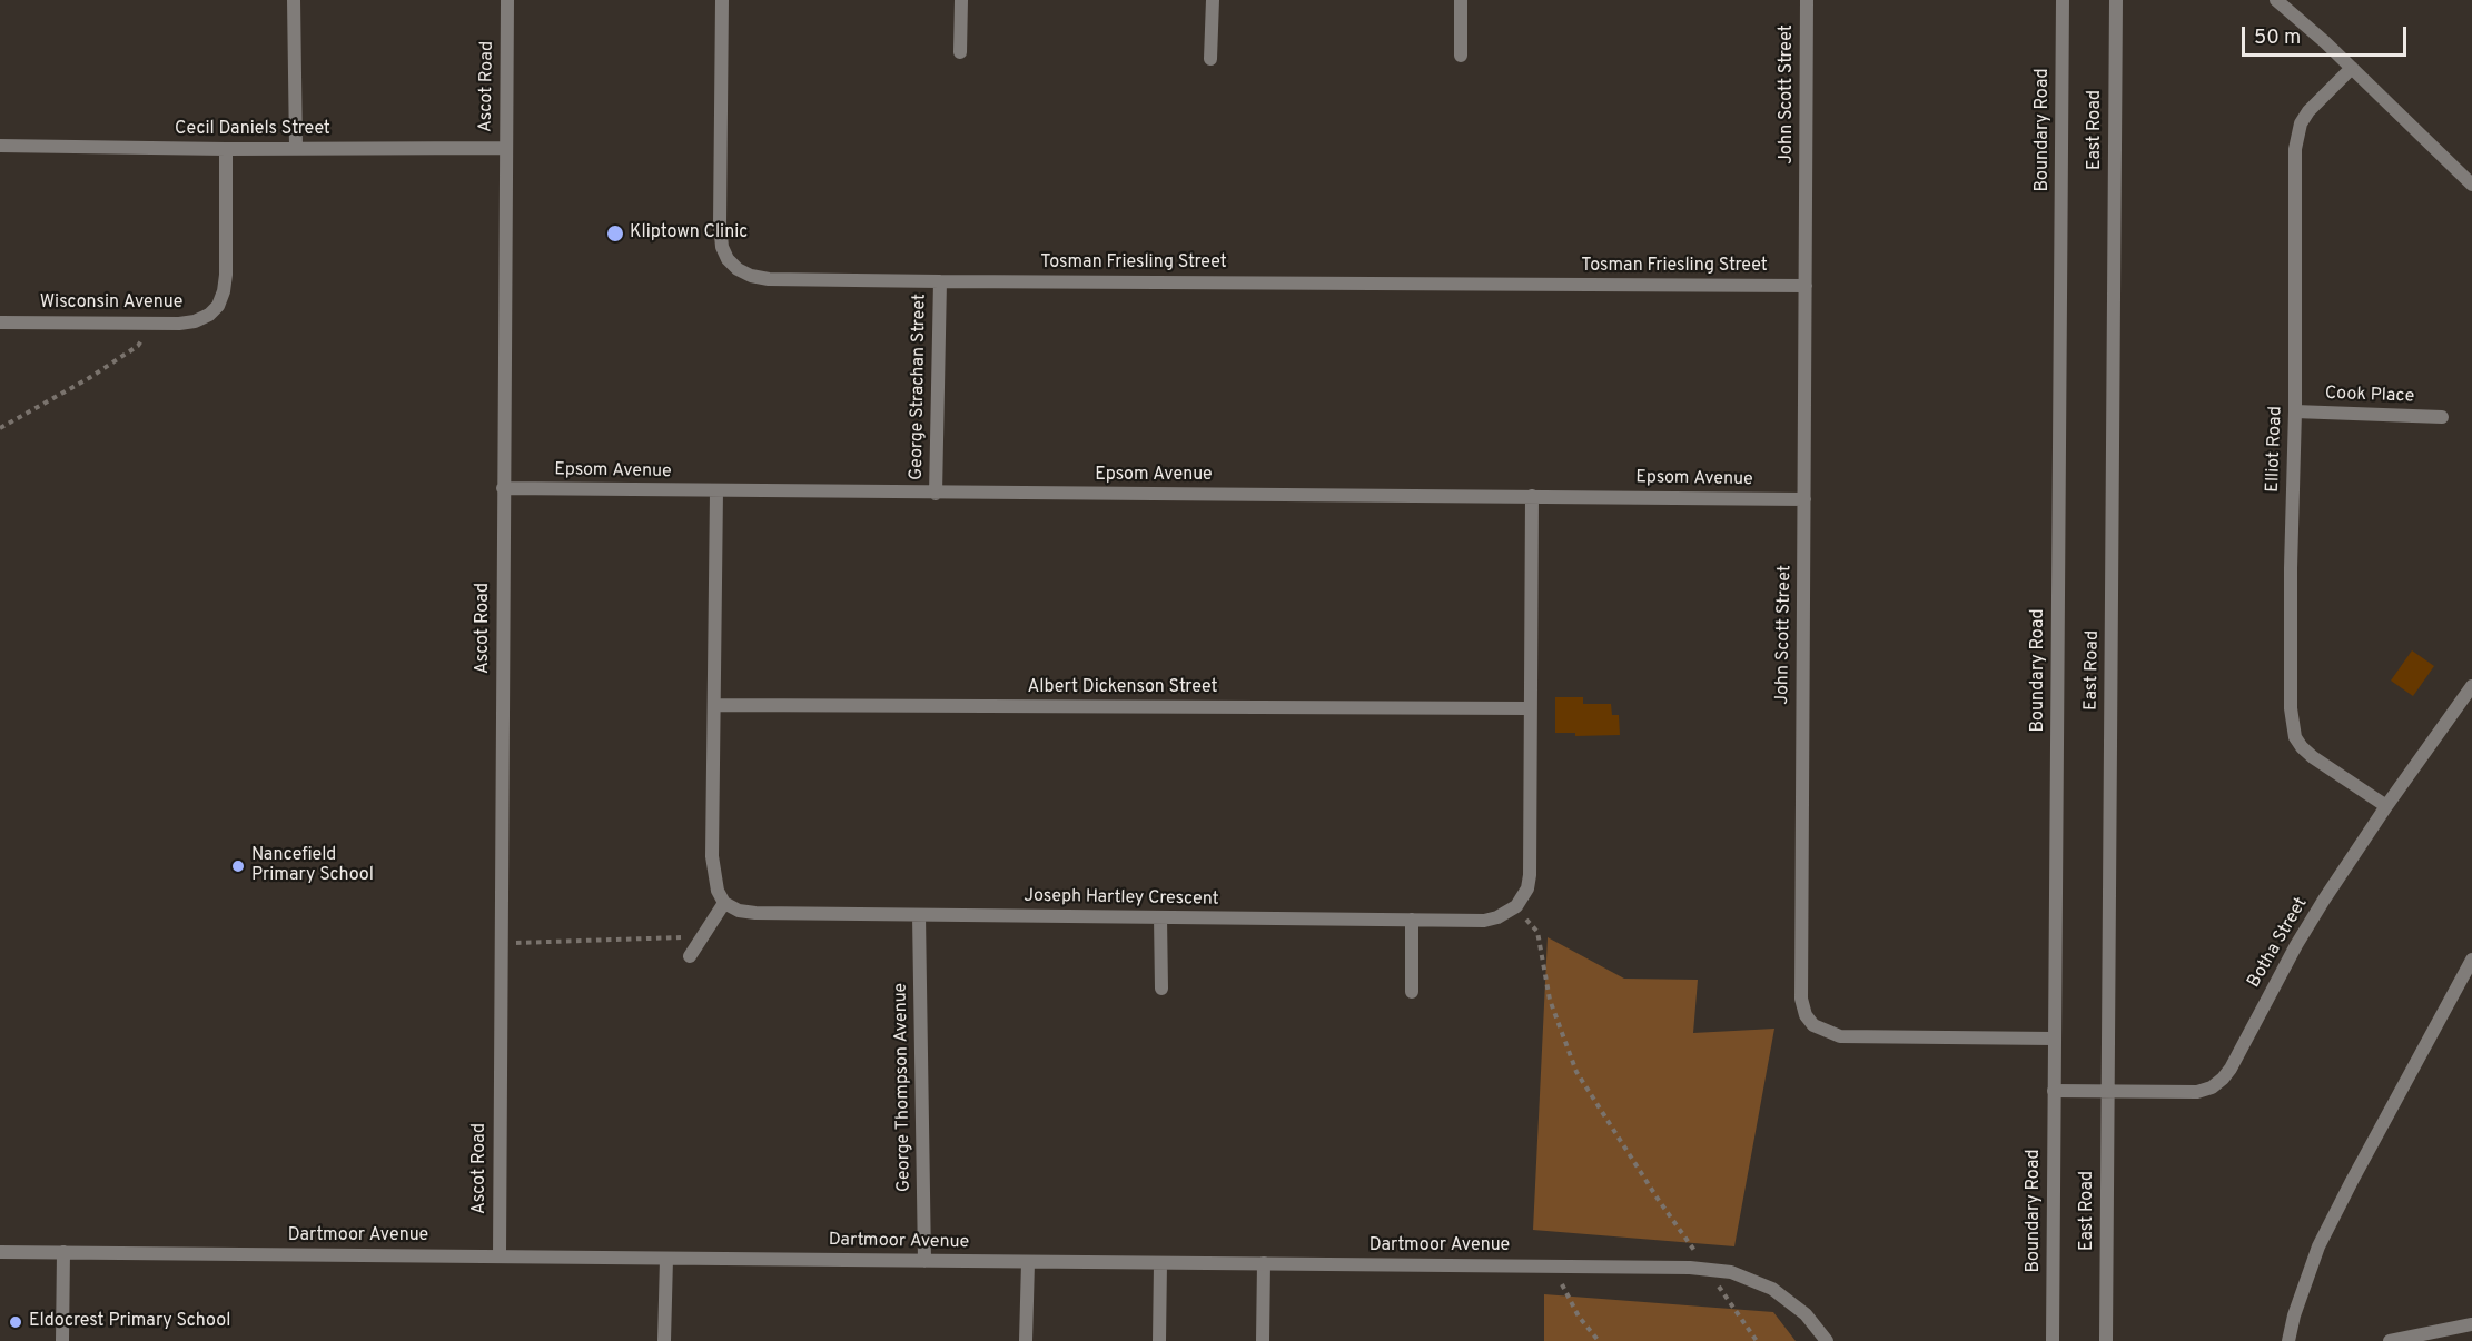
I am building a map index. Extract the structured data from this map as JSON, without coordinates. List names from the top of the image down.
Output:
{
  "streets": {
    "street": [
      "Ascot Road",
      "John Scott Street",
      "Cecil Daniels Street",
      "Boundary Road",
      "East Road",
      "Tosman Friesling Street",
      "Wisconsin Avenue",
      "George Strachan Street",
      "Cook Place",
      "Elliot Road",
      "Epsom Avenue",
      "Albert Dickenson Street",
      "Joseph Hartley Crescent",
      "Botha Street",
      "George Thompson Avenue",
      "Dartmoor Avenue"
    ]
  },
  "crossings": [
    ["Ascot Road", "Cecil Daniels Street"],
    ["Ascot Road", "Epsom Avenue"],
    ["Ascot Road", "Dartmoor Avenue"],
    ["John Scott Street", "Boundary Road"],
    ["John Scott Street", "Tosman Friesling Street"],
    ["John Scott Street", "Epsom Avenue"],
    ["Cecil Daniels Street", "Wisconsin Avenue"],
    ["Boundary Road", "Botha Street"],
    ["East Road", "Botha Street"],
    ["Tosman Friesling Street", "George Strachan Street"],
    ["George Strachan Street", "Epsom Avenue"],
    ["Cook Place", "Elliot Road"],
    ["Elliot Road", "Botha Street"],
    ["Joseph Hartley Crescent", "George Thompson Avenue"],
    ["George Thompson Avenue", "Dartmoor Avenue"]
  ],
  "places": ["Kliptown Clinic", "Nancefield Primary School", "Eldocrest Primary School"],
  "scale_bar": "50 m"
}
